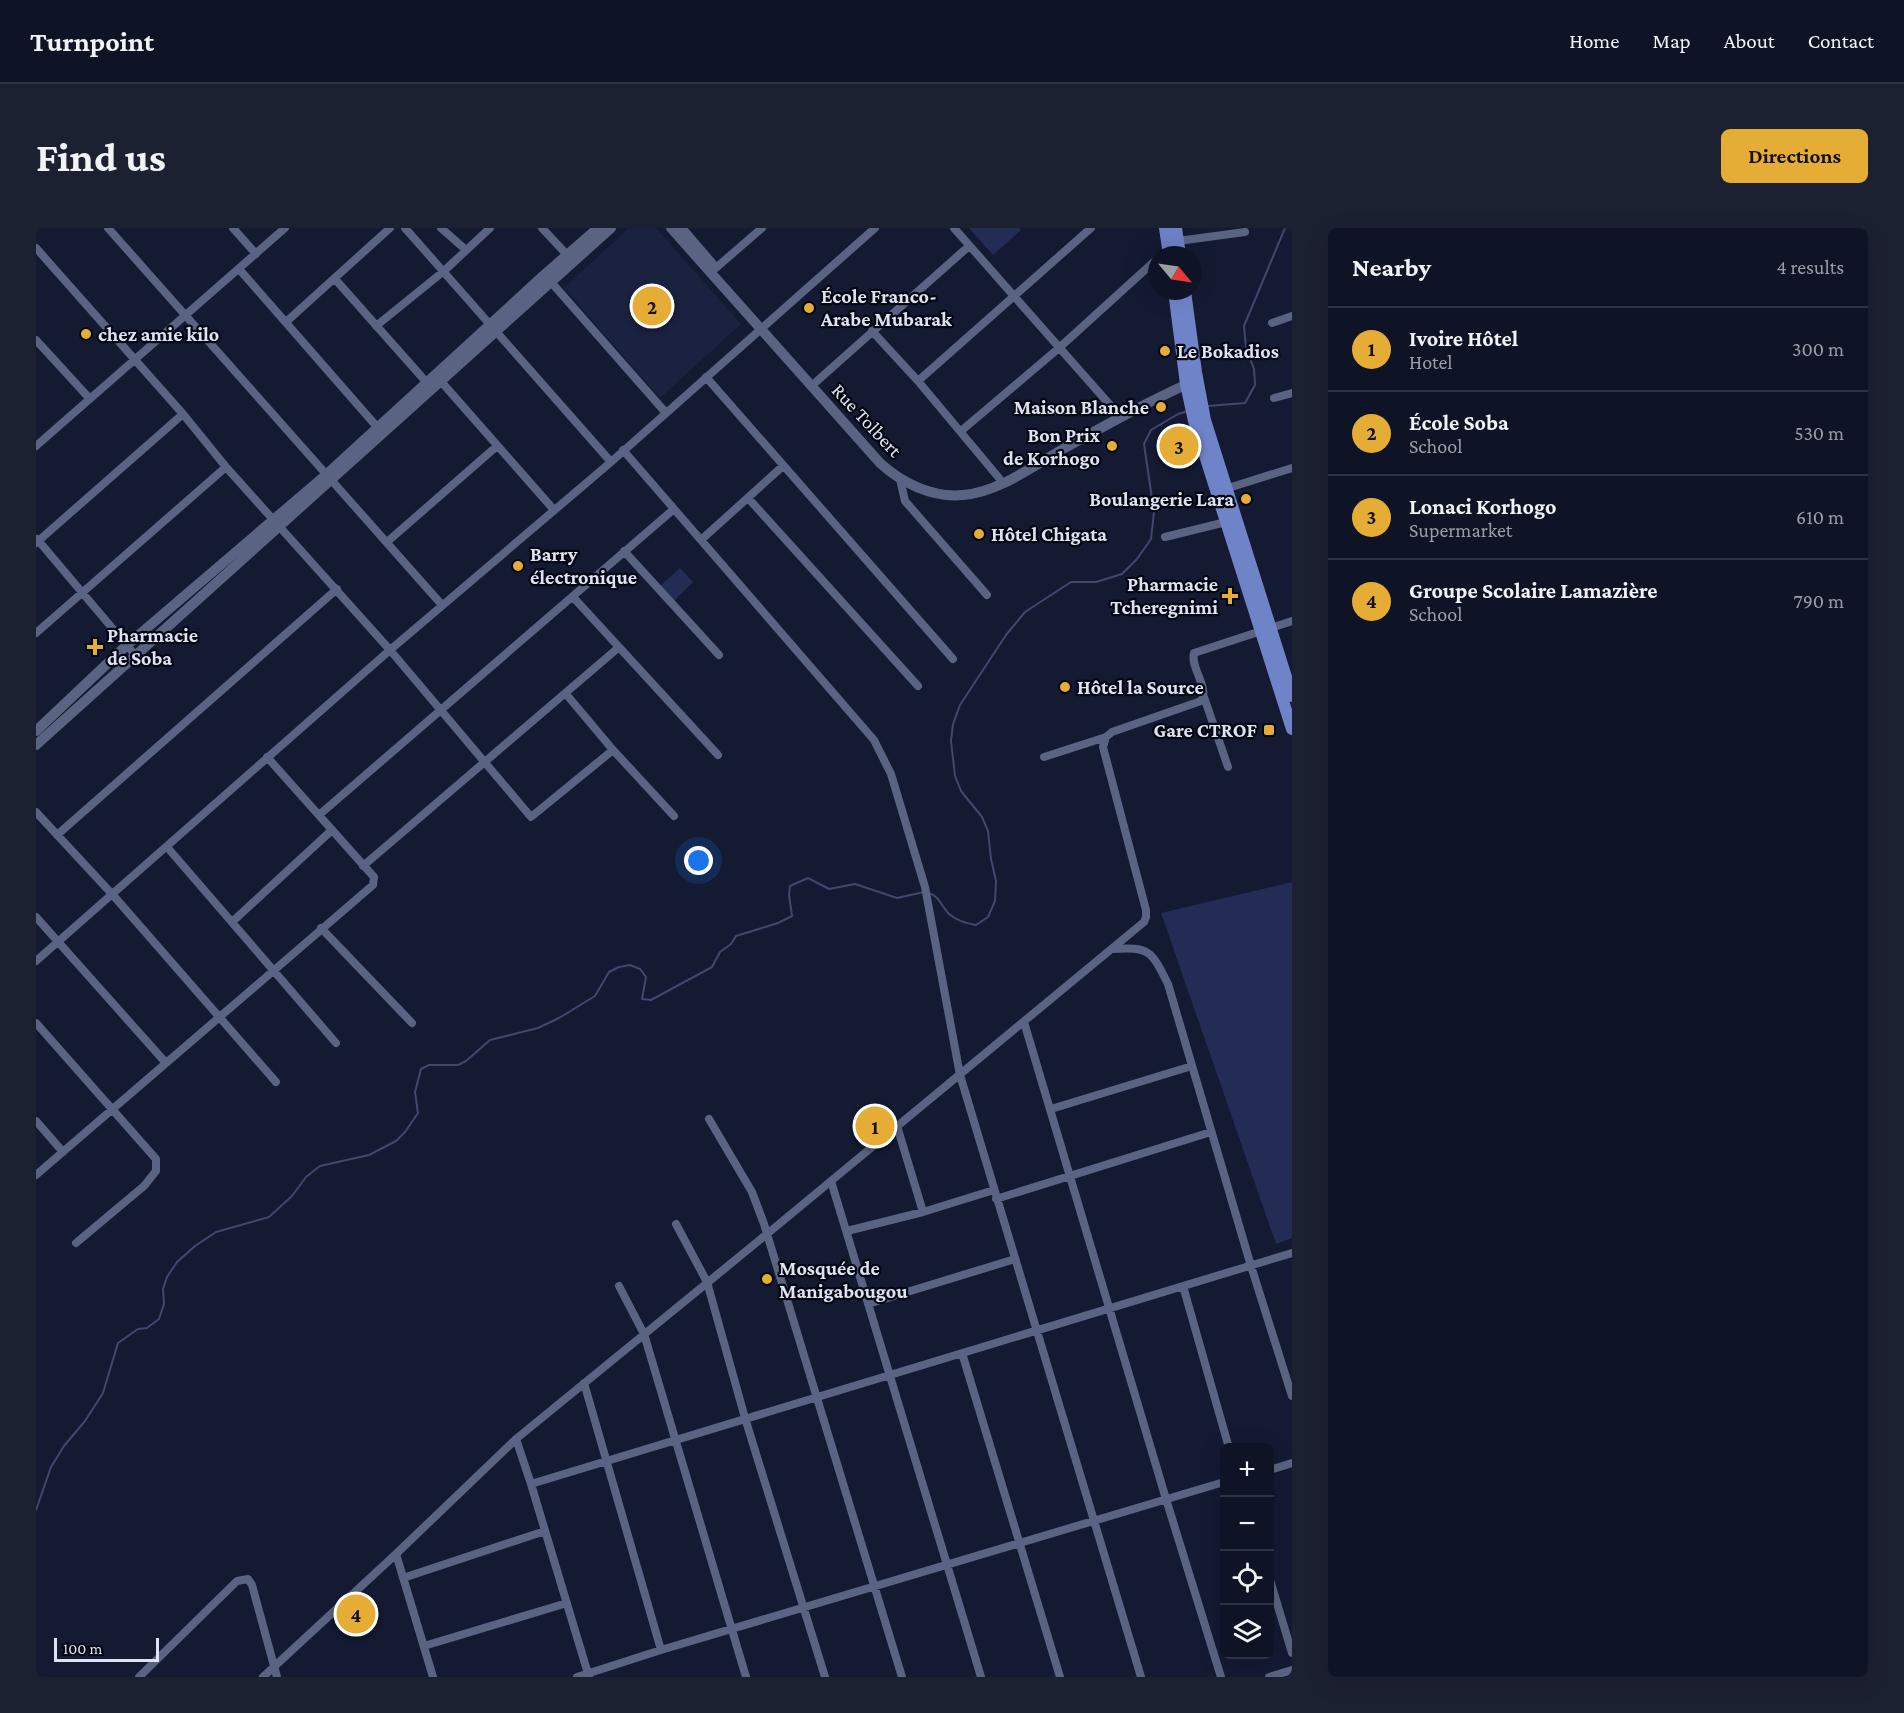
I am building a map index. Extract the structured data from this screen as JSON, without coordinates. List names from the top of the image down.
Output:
{
  "streets": {
    "street": ["Rue Tolbert"]
  },
  "places": {
    "other": [
      "École Franco- Arabe Mubarak",
      "chez amie kilo",
      "Le Bokadios",
      "Maison Blanche",
      "Bon Prix de Korhogo",
      "Boulangerie Lara",
      "Hôtel Chigata",
      "Barry électronique",
      "Hôtel la Source",
      "Mosquée de Manigabougou"
    ],
    "health": ["Pharmacie Tcheregnimi", "Pharmacie de Soba"],
    "transit": ["Gare CTROF"]
  },
  "scale_bar": "100 m",
  "north": "bottom right",
  "page": {
    "header": "Turnpoint",
    "nav": [
      "Home",
      "Map",
      "About",
      "Contact"
    ],
    "buttons": "Directions",
    "title": "Find us",
    "heading": ["Nearby", "4 results"],
    "pins": [
      "2",
      "3",
      "1",
      "4"
    ],
    "list": [
      {
        "mark": "1",
        "name": "Ivoire Hôtel",
        "note": "Hotel",
        "value": "300 m"
      },
      {
        "mark": "2",
        "name": "École Soba",
        "note": "School",
        "value": "530 m"
      },
      {
        "mark": "3",
        "name": "Lonaci Korhogo",
        "note": "Supermarket",
        "value": "610 m"
      },
      {
        "mark": "4",
        "name": "Groupe Scolaire Lamazière",
        "note": "School",
        "value": "790 m"
      }
    ],
    "map_buttons": ["+", "−"],
    "scale": "100 m"
  }
}
